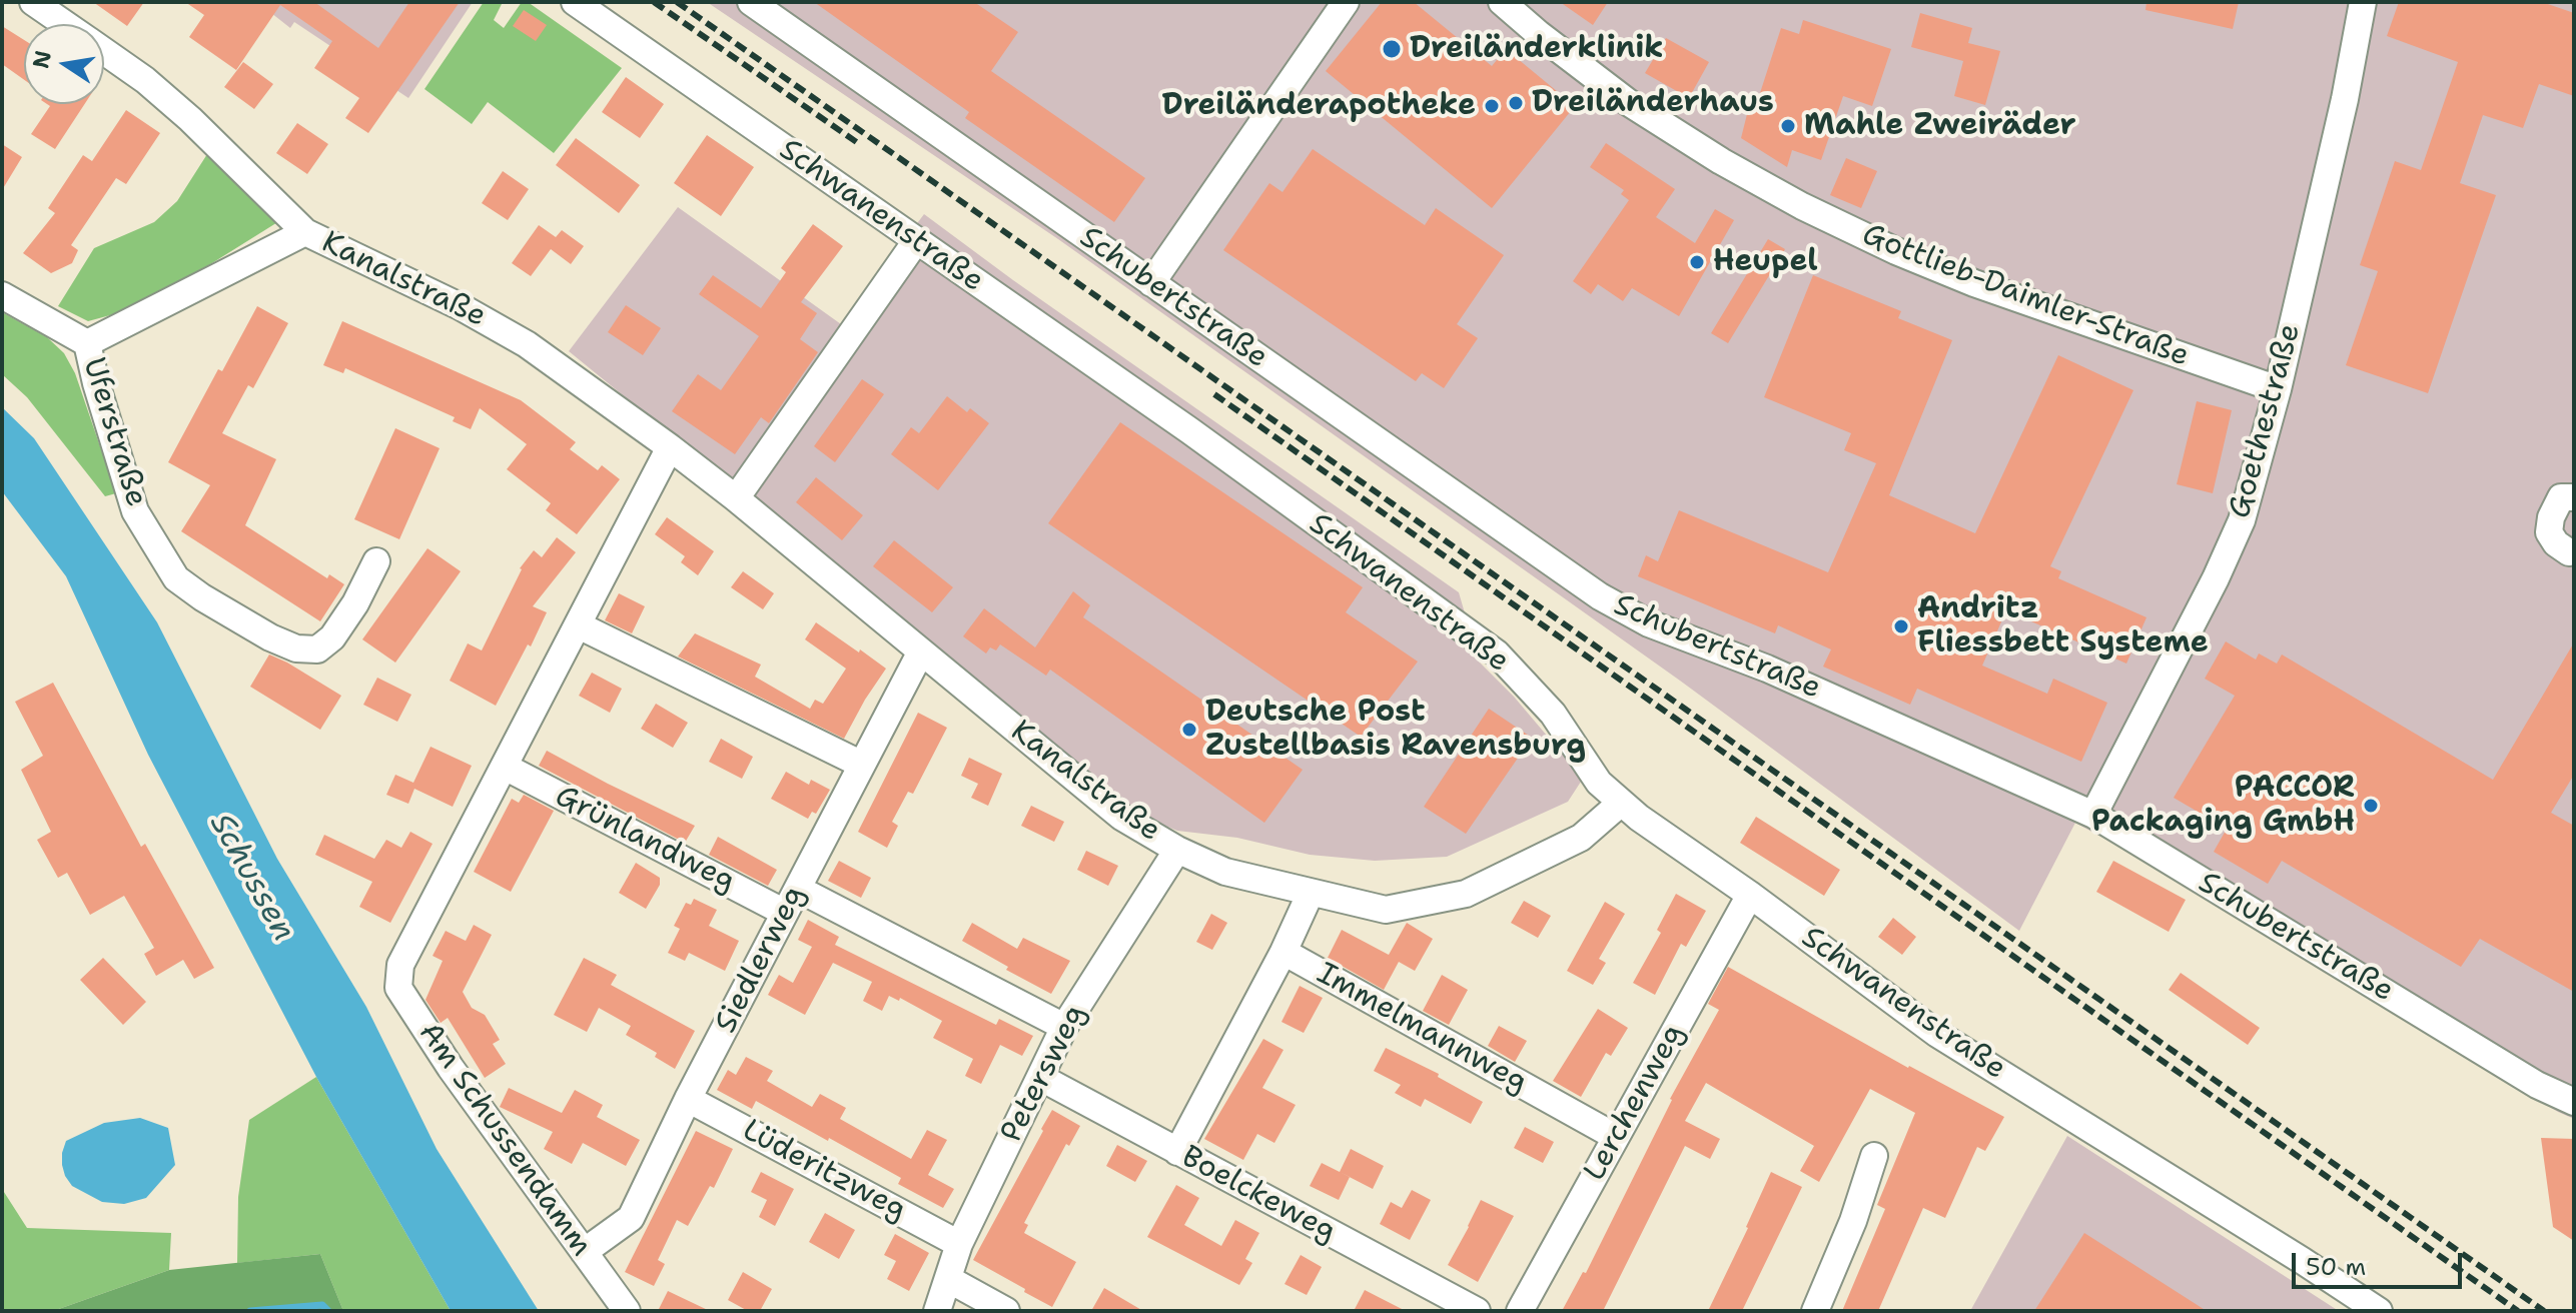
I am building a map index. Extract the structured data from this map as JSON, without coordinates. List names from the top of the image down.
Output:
{
  "streets": {
    "street": [
      "Schwanenstraße",
      "Kanalstraße",
      "Gottlieb-Daimler-Straße",
      "Schubertstraße",
      "Goethestraße",
      "Uferstraße",
      "Grünlandweg",
      "Siedlerweg",
      "Immelmannweg",
      "Petersweg",
      "Lerchenweg",
      "Am Schussendamm",
      "Lüderitzweg",
      "Boelckeweg"
    ]
  },
  "crossings": [
    ["Schwanenstraße", "Kanalstraße"],
    ["Schwanenstraße", "Lerchenweg"],
    ["Kanalstraße", "Uferstraße"],
    ["Kanalstraße", "Siedlerweg"],
    ["Kanalstraße", "Immelmannweg"],
    ["Kanalstraße", "Petersweg"],
    ["Gottlieb-Daimler-Straße", "Goethestraße"],
    ["Schubertstraße", "Goethestraße"],
    ["Grünlandweg", "Siedlerweg"],
    ["Grünlandweg", "Am Schussendamm"],
    ["Siedlerweg", "Am Schussendamm"],
    ["Siedlerweg", "Lüderitzweg"],
    ["Immelmannweg", "Lerchenweg"],
    ["Petersweg", "Lüderitzweg"],
    ["Petersweg", "Boelckeweg"]
  ],
  "water": ["Schussen"],
  "places": [
    "Dreiländerklinik",
    "Dreiländerhaus",
    "Dreiländerapotheke",
    "Mahle Zweiräder",
    "Heupel",
    "Andritz Fliessbett Systeme",
    "Deutsche Post Zustellbasis Ravensburg",
    "PACCOR Packaging GmbH"
  ],
  "scale_bar": "50 m",
  "north": "left"
}
